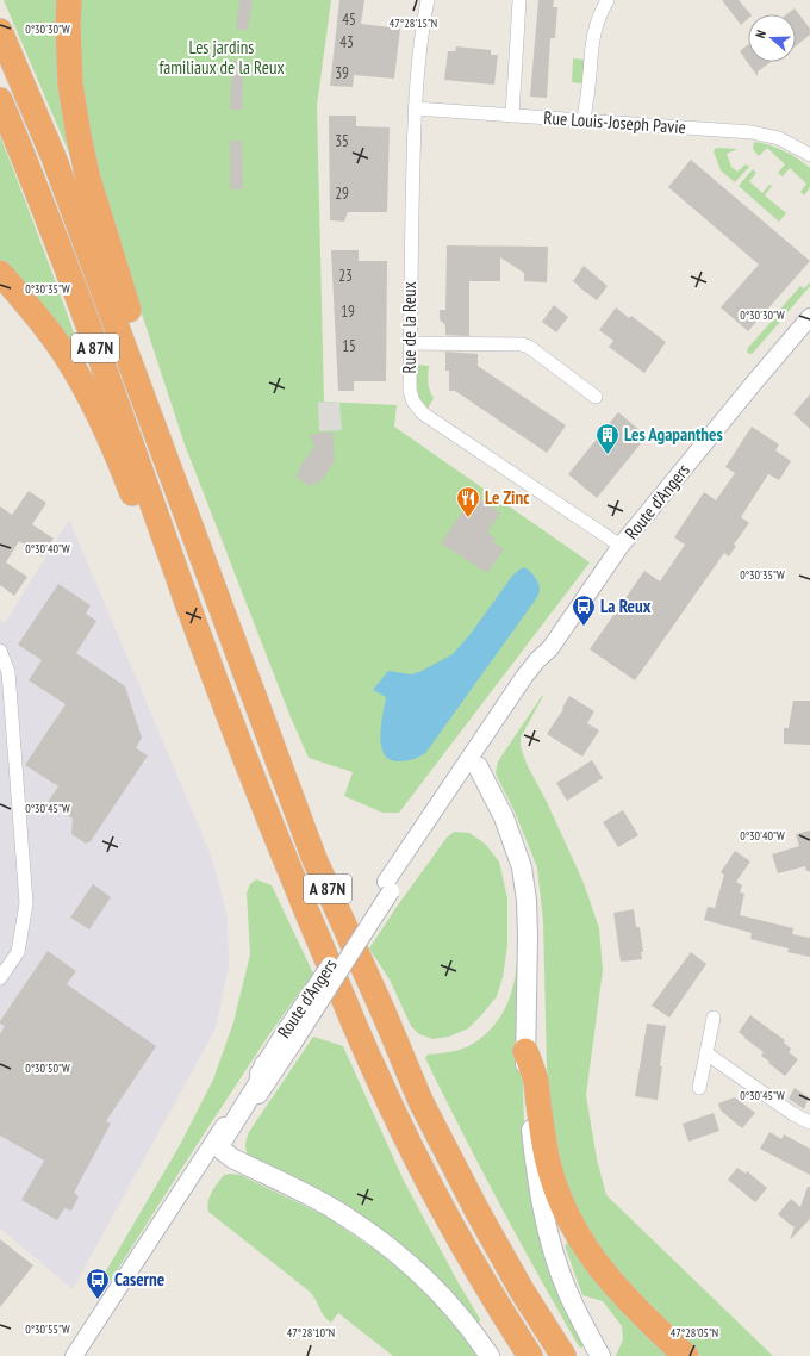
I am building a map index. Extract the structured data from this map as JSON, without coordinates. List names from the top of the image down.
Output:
{
  "streets": {
    "highway": ["A 87N"],
    "street": ["Rue Louis-Joseph Pavie", "Rue de la Reux", "Route d’Angers"]
  },
  "crossings": [
    ["Rue Louis-Joseph Pavie", "Rue de la Reux"],
    ["Rue de la Reux", "Route d’Angers"]
  ],
  "parks": ["Les jardins familiaux de la Reux"],
  "places": {
    "building": ["Les Agapanthes"],
    "restaurant": ["Le Zinc"],
    "bus stop": ["La Reux", "Caserne"]
  },
  "house_numbers": [
    "45",
    "43",
    "39",
    "35",
    "29",
    "23",
    "19",
    "15"
  ],
  "north": "left",
  "coordinates": [
    "47°28'15\"N",
    "0°30'30\"W",
    "0°30'35\"W",
    "0°30'40\"W",
    "0°30'45\"W",
    "0°30'50\"W",
    "0°30'55\"W",
    "47°28'10\"N",
    "47°28'05\"N"
  ]
}
